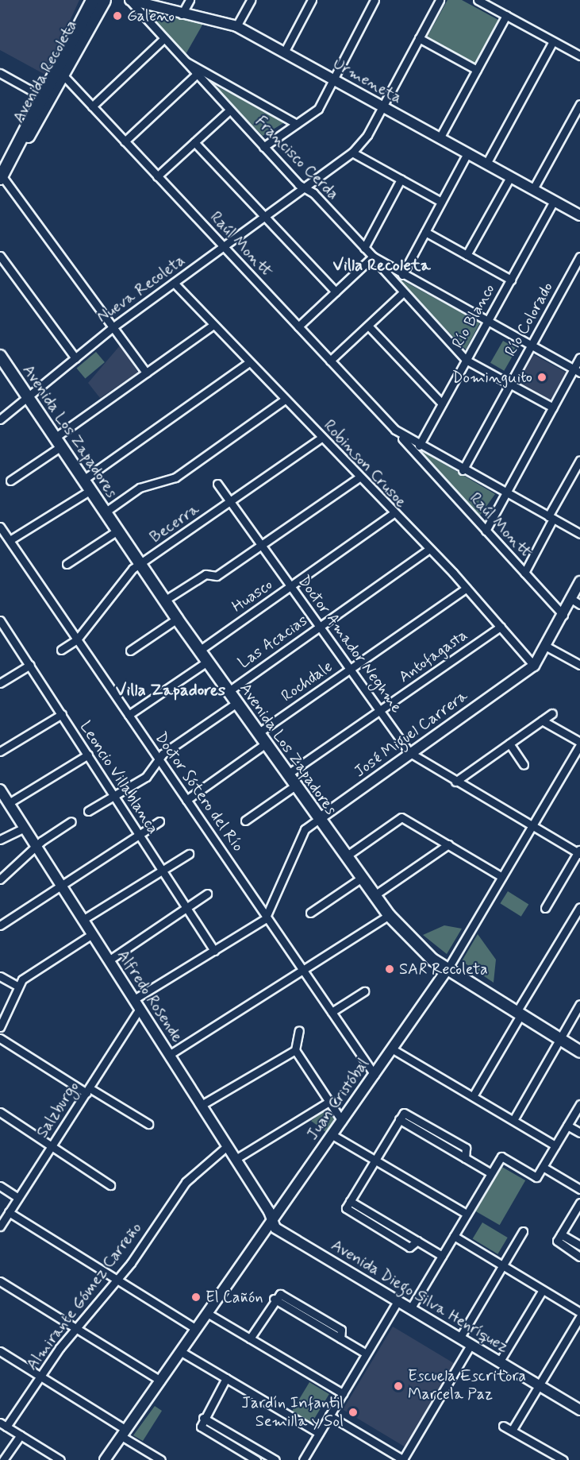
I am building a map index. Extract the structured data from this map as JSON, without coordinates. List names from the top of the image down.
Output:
{
  "streets": {
    "main road": ["Avenida Recoleta", "Avenida Los Zapadores"],
    "street": [
      "Urmeneta",
      "Francisco Cerda",
      "Raúl Montt",
      "Nueva Recoleta",
      "Río Blanco",
      "Río Colorado",
      "Robinson Crusoe",
      "Becerra",
      "Huasco",
      "Las Acacias",
      "Doctor Amador Neghme",
      "Antofagasta",
      "Rochdale",
      "José Miguel Carrera",
      "Leoncio Villablanca",
      "Doctor Sótero del Río",
      "Alfredo Rosende",
      "Juan Cristóbal",
      "Salzburgo",
      "Almirante Gómez Carreño",
      "Avenida Diego Silva Henríquez"
    ]
  },
  "crossings": [
    ["Avenida Recoleta", "Raúl Montt"],
    ["Urmeneta", "Francisco Cerda"],
    ["Urmeneta", "Nueva Recoleta"],
    ["Urmeneta", "Río Blanco"],
    ["Francisco Cerda", "Nueva Recoleta"],
    ["Francisco Cerda", "Río Blanco"],
    ["Francisco Cerda", "Río Colorado"],
    ["Raúl Montt", "Nueva Recoleta"],
    ["Raúl Montt", "Río Blanco"],
    ["Raúl Montt", "Río Colorado"],
    ["Raúl Montt", "José Miguel Carrera"],
    ["Nueva Recoleta", "Avenida Los Zapadores"],
    ["Nueva Recoleta", "Robinson Crusoe"],
    ["Avenida Los Zapadores", "Becerra"],
    ["Avenida Los Zapadores", "Huasco"],
    ["Avenida Los Zapadores", "Las Acacias"],
    ["Avenida Los Zapadores", "Antofagasta"],
    ["Avenida Los Zapadores", "Rochdale"],
    ["Avenida Los Zapadores", "José Miguel Carrera"],
    ["Avenida Los Zapadores", "Juan Cristóbal"],
    ["Robinson Crusoe", "Becerra"],
    ["Robinson Crusoe", "Huasco"],
    ["Robinson Crusoe", "Las Acacias"],
    ["Robinson Crusoe", "Antofagasta"],
    ["Robinson Crusoe", "Rochdale"],
    ["Robinson Crusoe", "José Miguel Carrera"],
    ["Becerra", "Doctor Amador Neghme"],
    ["Becerra", "Doctor Sótero del Río"],
    ["Huasco", "Doctor Amador Neghme"],
    ["Las Acacias", "Doctor Amador Neghme"],
    ["Doctor Amador Neghme", "Antofagasta"],
    ["Doctor Amador Neghme", "Rochdale"],
    ["Doctor Amador Neghme", "José Miguel Carrera"],
    ["Doctor Amador Neghme", "Juan Cristóbal"],
    ["José Miguel Carrera", "Doctor Sótero del Río"],
    ["Doctor Sótero del Río", "Juan Cristóbal"],
    ["Alfredo Rosende", "Juan Cristóbal"],
    ["Alfredo Rosende", "Salzburgo"],
    ["Alfredo Rosende", "Almirante Gómez Carreño"],
    ["Alfredo Rosende", "Avenida Diego Silva Henríquez"],
    ["Juan Cristóbal", "Avenida Diego Silva Henríquez"]
  ],
  "districts": ["Villa Recoleta", "Villa Zapadores"],
  "places": [
    "Galeno",
    "Dominguito",
    "SAR Recoleta",
    "El Cañón",
    "Escuela Escritora Marcela Paz",
    "Jardín Infantil Semilla y Sol"
  ]
}
